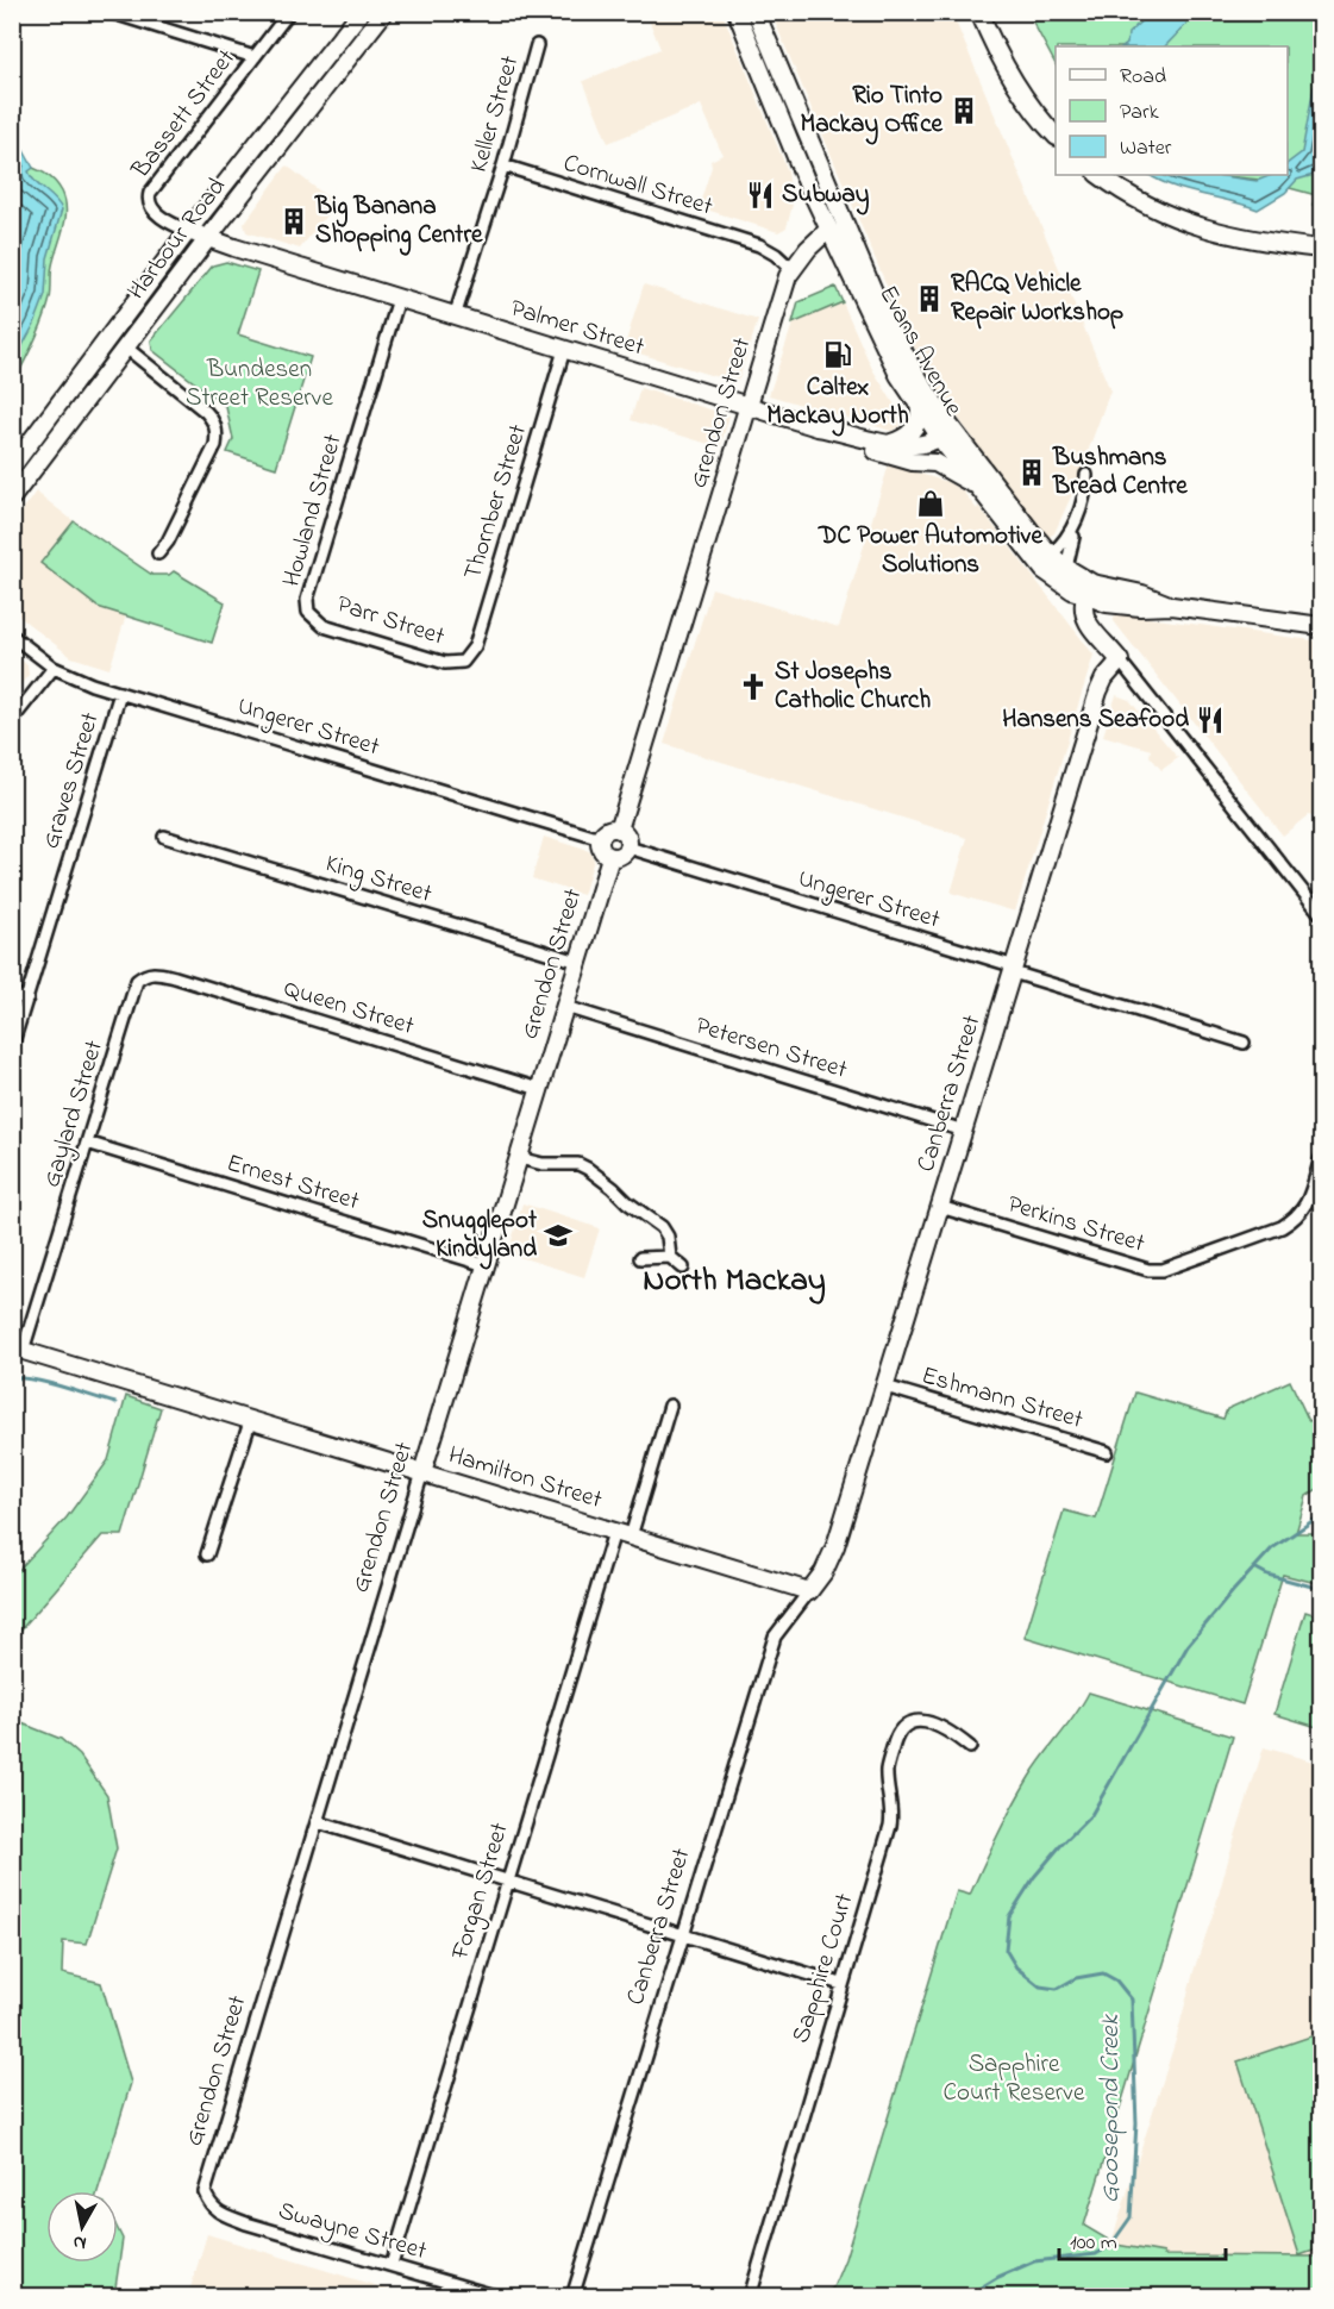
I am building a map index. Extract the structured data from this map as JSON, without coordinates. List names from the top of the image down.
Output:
{
  "streets": {
    "street": [
      "Bassett Street",
      "Keller Street",
      "Cornwall Street",
      "Harbour Road",
      "Palmer Street",
      "Evans Avenue",
      "Grendon Street",
      "Thornber Street",
      "Howland Street",
      "Parr Street",
      "Ungerer Street",
      "Graves Street",
      "King Street",
      "Queen Street",
      "Petersen Street",
      "Canberra Street",
      "Gaylard Street",
      "Ernest Street",
      "Perkins Street",
      "Eshmann Street",
      "Hamilton Street",
      "Forgan Street",
      "Sapphire Court",
      "Swayne Street"
    ]
  },
  "crossings": [
    ["Bassett Street", "Harbour Road"],
    ["Bassett Street", "Palmer Street"],
    ["Keller Street", "Cornwall Street"],
    ["Keller Street", "Palmer Street"],
    ["Cornwall Street", "Grendon Street"],
    ["Harbour Road", "Palmer Street"],
    ["Palmer Street", "Evans Avenue"],
    ["Palmer Street", "Grendon Street"],
    ["Palmer Street", "Thornber Street"],
    ["Palmer Street", "Howland Street"],
    ["Evans Avenue", "Grendon Street"],
    ["Grendon Street", "Ungerer Street"],
    ["Grendon Street", "King Street"],
    ["Grendon Street", "Queen Street"],
    ["Grendon Street", "Petersen Street"],
    ["Grendon Street", "Ernest Street"],
    ["Grendon Street", "Hamilton Street"],
    ["Grendon Street", "Swayne Street"],
    ["Thornber Street", "Parr Street"],
    ["Howland Street", "Parr Street"],
    ["Ungerer Street", "Graves Street"],
    ["Ungerer Street", "Canberra Street"],
    ["Queen Street", "Gaylard Street"],
    ["Petersen Street", "Canberra Street"],
    ["Canberra Street", "Perkins Street"],
    ["Canberra Street", "Eshmann Street"],
    ["Canberra Street", "Hamilton Street"],
    ["Gaylard Street", "Ernest Street"],
    ["Gaylard Street", "Hamilton Street"],
    ["Hamilton Street", "Forgan Street"],
    ["Forgan Street", "Swayne Street"]
  ],
  "districts": ["North Mackay"],
  "water": ["Goosepond Creek"],
  "parks": ["Bundesen Street Reserve", "Sapphire Court Reserve"],
  "places": {
    "building": [
      "Rio Tinto Mackay Office",
      "Big Banana Shopping Centre",
      "RACQ Vehicle Repair Workshop",
      "Bushmans Bread Centre"
    ],
    "restaurant": ["Subway", "Hansens Seafood"],
    "fuel station": ["Caltex Mackay North"],
    "shop": ["DC Power Automotive Solutions"],
    "church": ["St Josephs Catholic Church"],
    "school or university": ["Snugglepot Kindyland"]
  },
  "legend": ["Road", "Park", "Water"],
  "scale_bar": "100 m",
  "north": "bottom"
}
